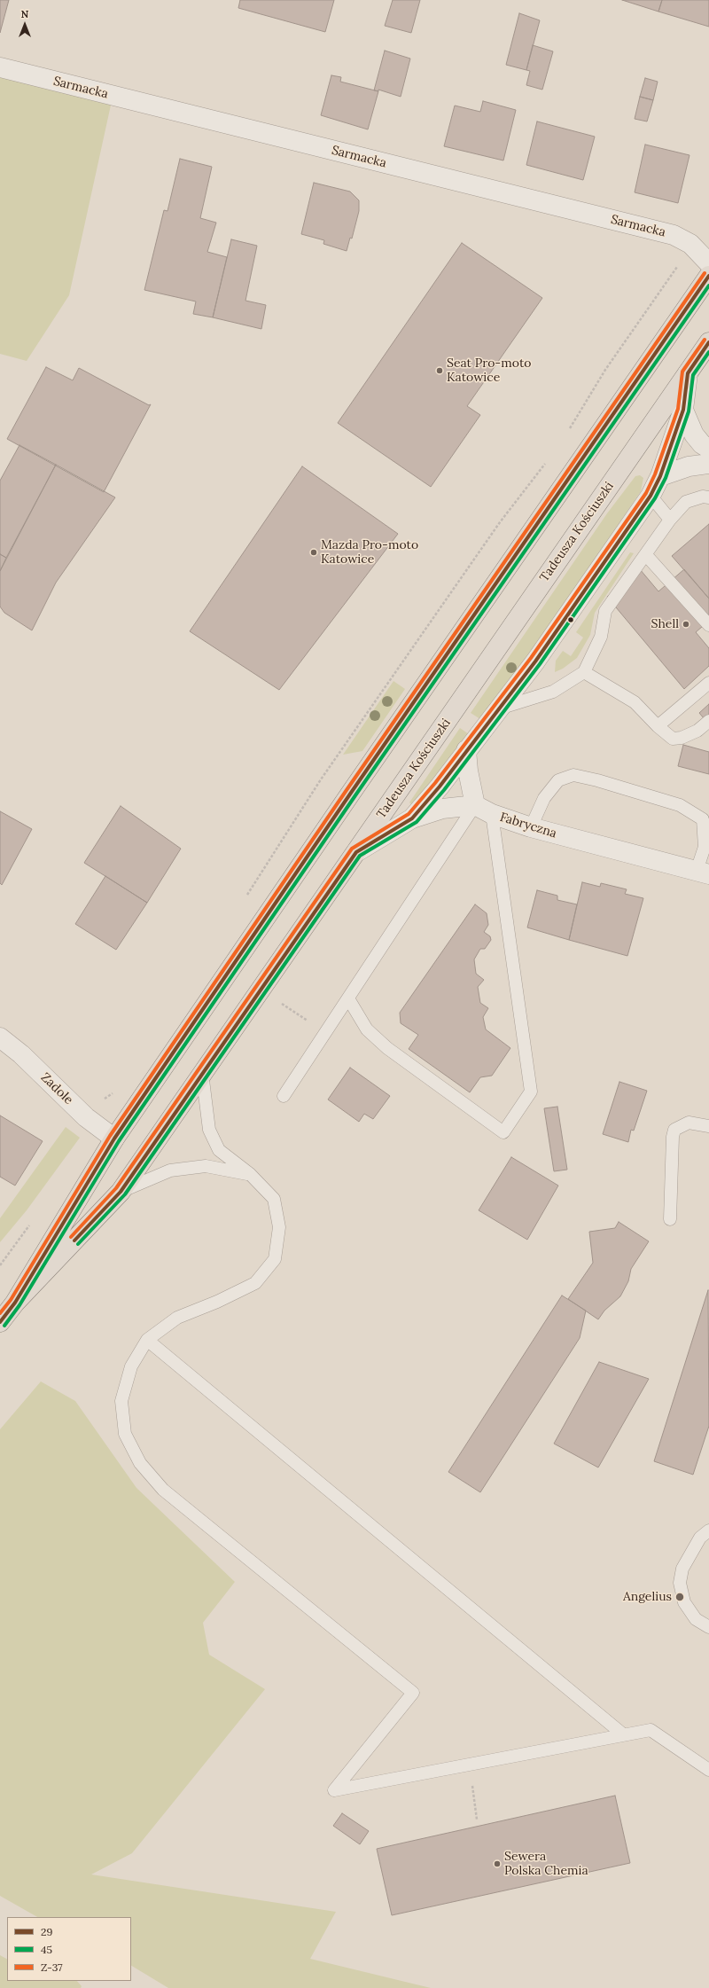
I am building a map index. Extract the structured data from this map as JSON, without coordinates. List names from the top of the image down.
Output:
{
  "streets": {
    "main road": ["Tadeusza Kościuszki"],
    "street": ["Sarmacka", "Fabryczna", "Zadole"]
  },
  "crossings": [
    ["Tadeusza Kościuszki", "Fabryczna"],
    ["Tadeusza Kościuszki", "Zadole"]
  ],
  "places": [
    "Seat Pro-moto Katowice",
    "Mazda Pro-moto Katowice",
    "Shell",
    "Angelius",
    "Sewera Polska Chemia"
  ],
  "lines": ["transit line Z-37", "transit line 29", "transit line 45"],
  "legend": ["29", "45", "Z-37"],
  "north": "top"
}
